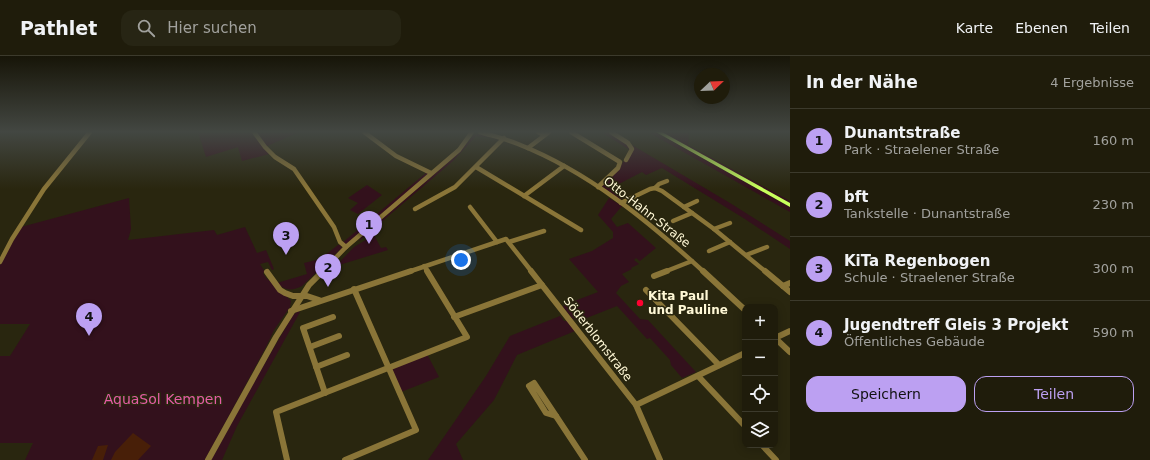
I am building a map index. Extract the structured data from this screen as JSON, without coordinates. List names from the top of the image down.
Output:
{
  "streets": {
    "street": ["Otto-Hahn-Straße", "Söderblomstraße"]
  },
  "parks": ["AquaSol Kempen"],
  "places": ["Kita Paul und Pauline"],
  "north": "top right",
  "page": {
    "header": "Pathlet",
    "search": "Hier suchen",
    "nav": ["Karte", "Ebenen", "Teilen"],
    "heading": ["In der Nähe", "4 Ergebnisse"],
    "list": [
      {
        "mark": "1",
        "name": "Dunantstraße",
        "note": "Park · Straelener Straße",
        "value": "160 m"
      },
      {
        "mark": "2",
        "name": "bft",
        "note": "Tankstelle · Dunantstraße",
        "value": "230 m"
      },
      {
        "mark": "3",
        "name": "KiTa Regenbogen",
        "note": "Schule · Straelener Straße",
        "value": "300 m"
      },
      {
        "mark": "4",
        "name": "Jugendtreff Gleis 3 Projekt",
        "note": "Öffentliches Gebäude",
        "value": "590 m"
      }
    ],
    "pins": [
      "1",
      "3",
      "2",
      "4"
    ],
    "map_buttons": ["+", "−"],
    "buttons": ["Speichern", "Teilen"]
  }
}
